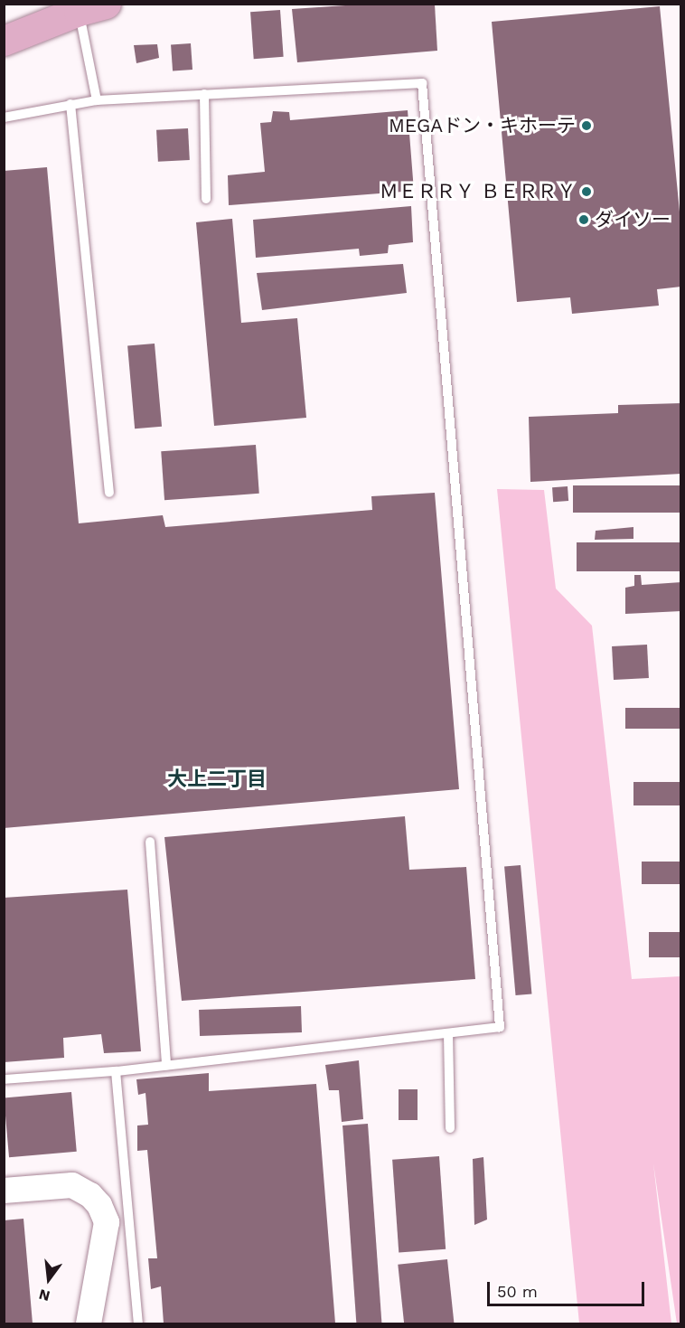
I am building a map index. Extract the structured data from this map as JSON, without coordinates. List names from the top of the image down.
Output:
{
  "districts": ["大上二丁目"],
  "places": ["MEGAドン・キホーテ", "ＭＥＲＲＹ ＢＥＲＲＹ", "ダイソー"],
  "scale_bar": "50 m",
  "north": "bottom"
}
